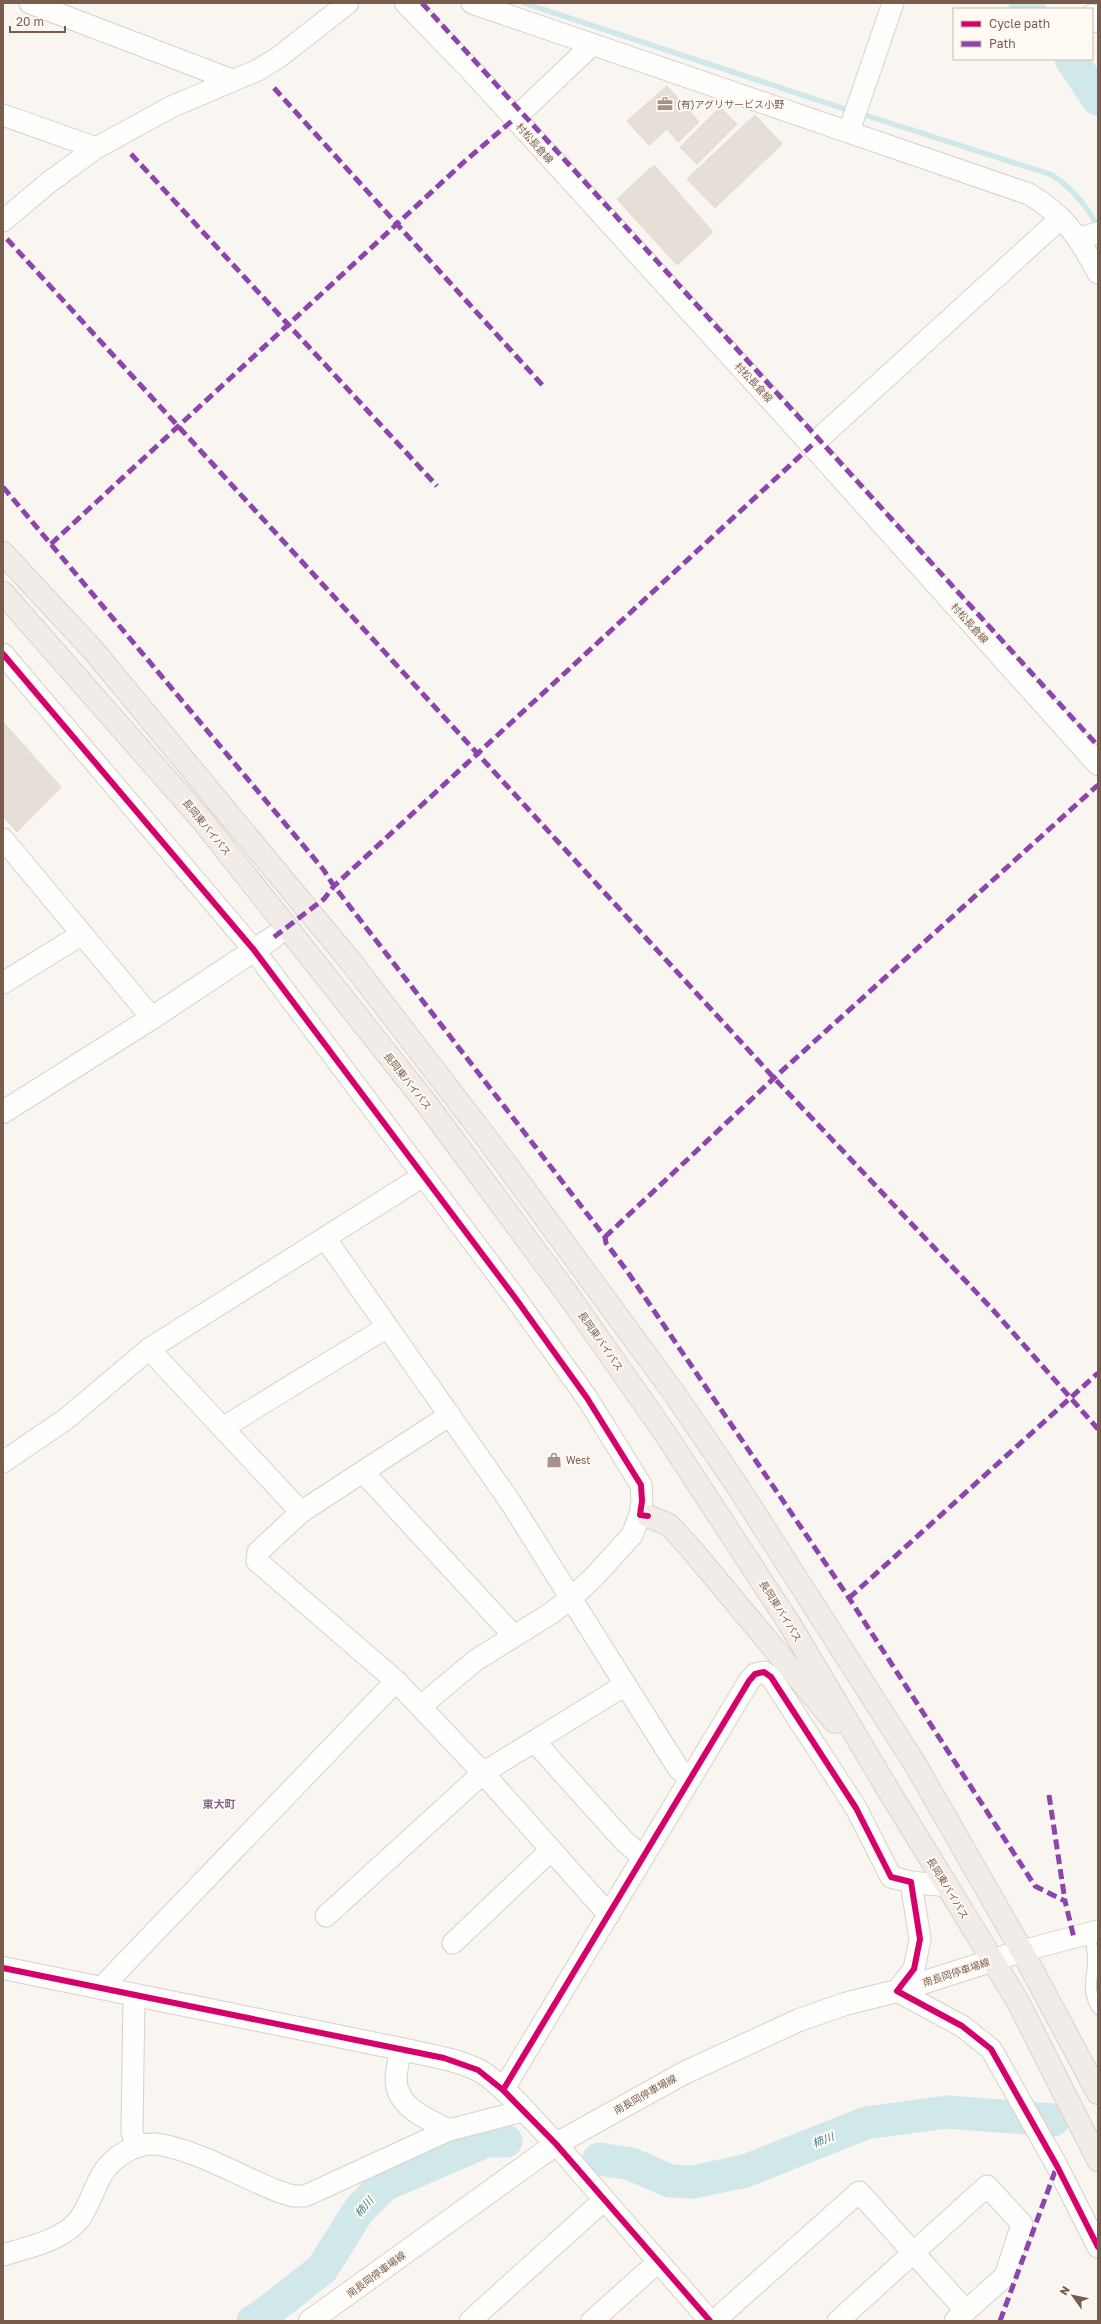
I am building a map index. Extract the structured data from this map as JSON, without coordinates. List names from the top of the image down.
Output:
{
  "streets": {
    "highway": ["長岡東バイパス"],
    "main road": ["村松長倉線", "南長岡停車場線"]
  },
  "crossings": [
    ["長岡東バイパス", "南長岡停車場線"]
  ],
  "districts": ["東大町"],
  "water": ["柿川"],
  "places": {
    "office": ["(有)アグリサービス小野"],
    "shop": ["West"]
  },
  "legend": ["Cycle path", "Path"],
  "scale_bar": "20 m",
  "north": "top left"
}
